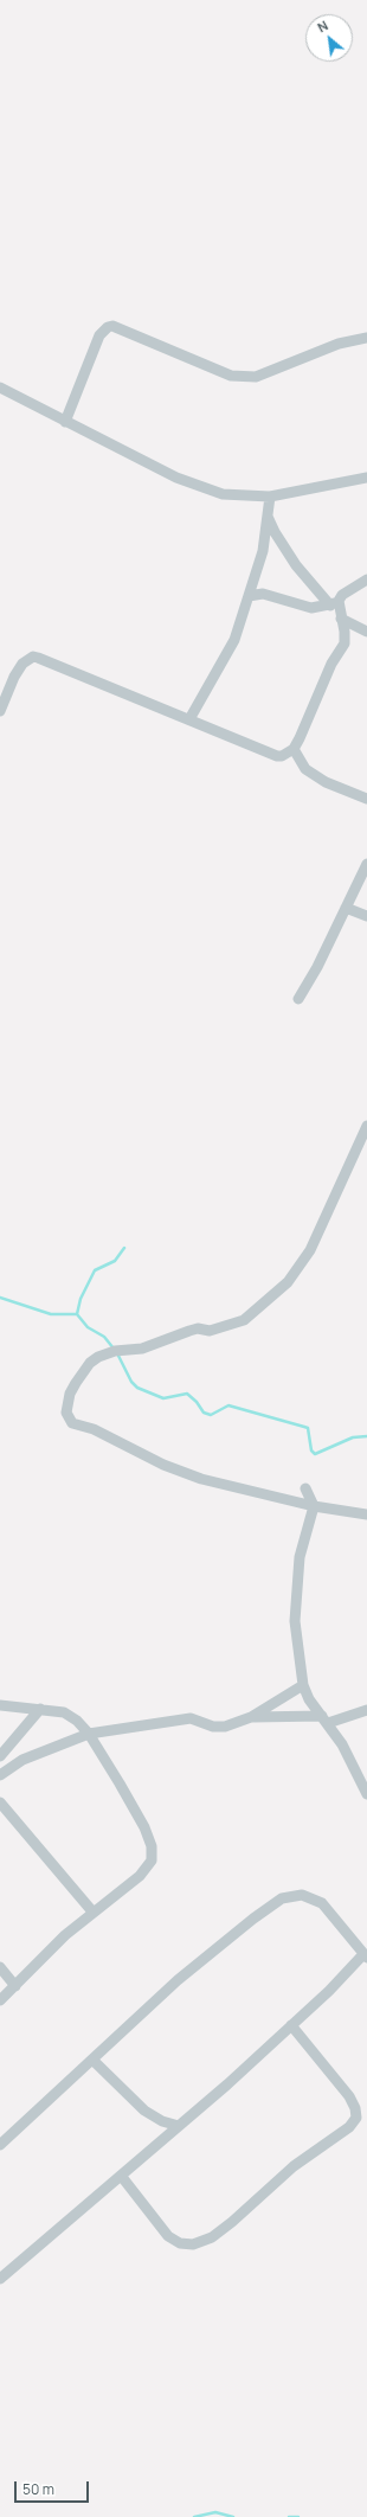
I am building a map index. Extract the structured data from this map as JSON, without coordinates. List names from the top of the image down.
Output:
{
  "scale_bar": "50 m",
  "north": "top left"
}
